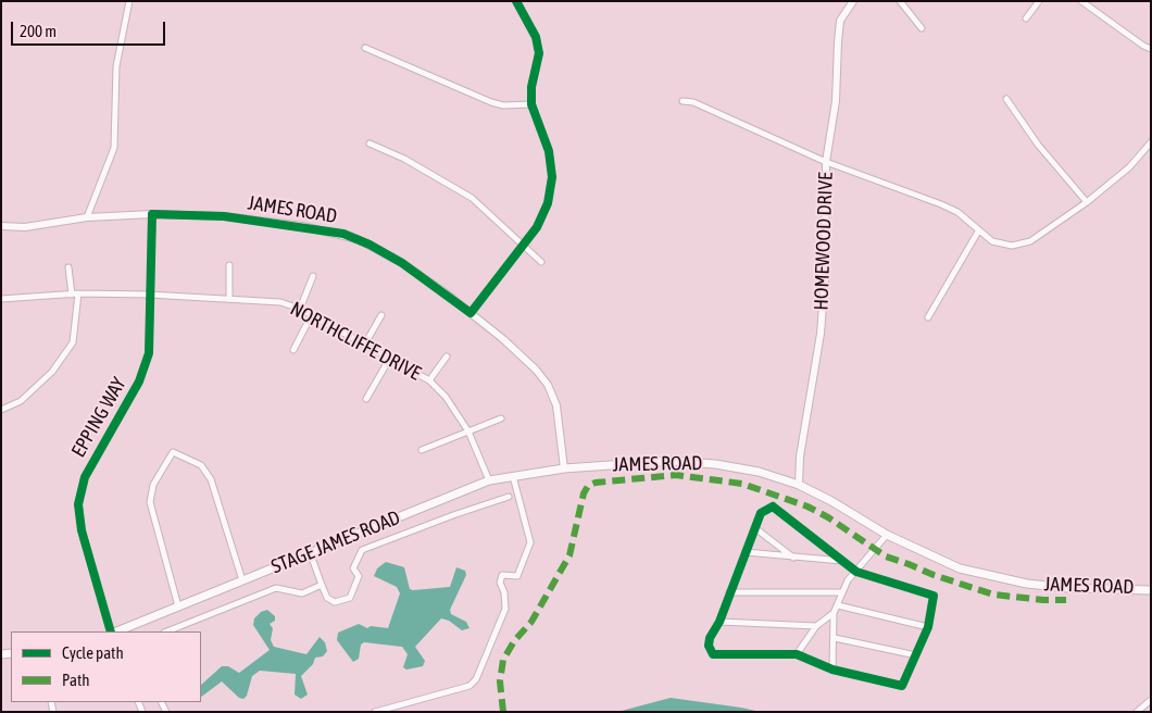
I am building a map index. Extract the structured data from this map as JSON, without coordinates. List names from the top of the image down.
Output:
{
  "streets": {
    "main road": ["JAMES ROAD", "STAGE JAMES ROAD"],
    "street": ["HOMEWOOD DRIVE", "NORTHCLIFFE DRIVE", "EPPING WAY"]
  },
  "crossings": [
    ["JAMES ROAD", "HOMEWOOD DRIVE"],
    ["JAMES ROAD", "EPPING WAY"],
    ["JAMES ROAD", "STAGE JAMES ROAD"],
    ["NORTHCLIFFE DRIVE", "EPPING WAY"],
    ["NORTHCLIFFE DRIVE", "STAGE JAMES ROAD"]
  ],
  "legend": ["Cycle path", "Path"],
  "scale_bar": "200 m"
}
